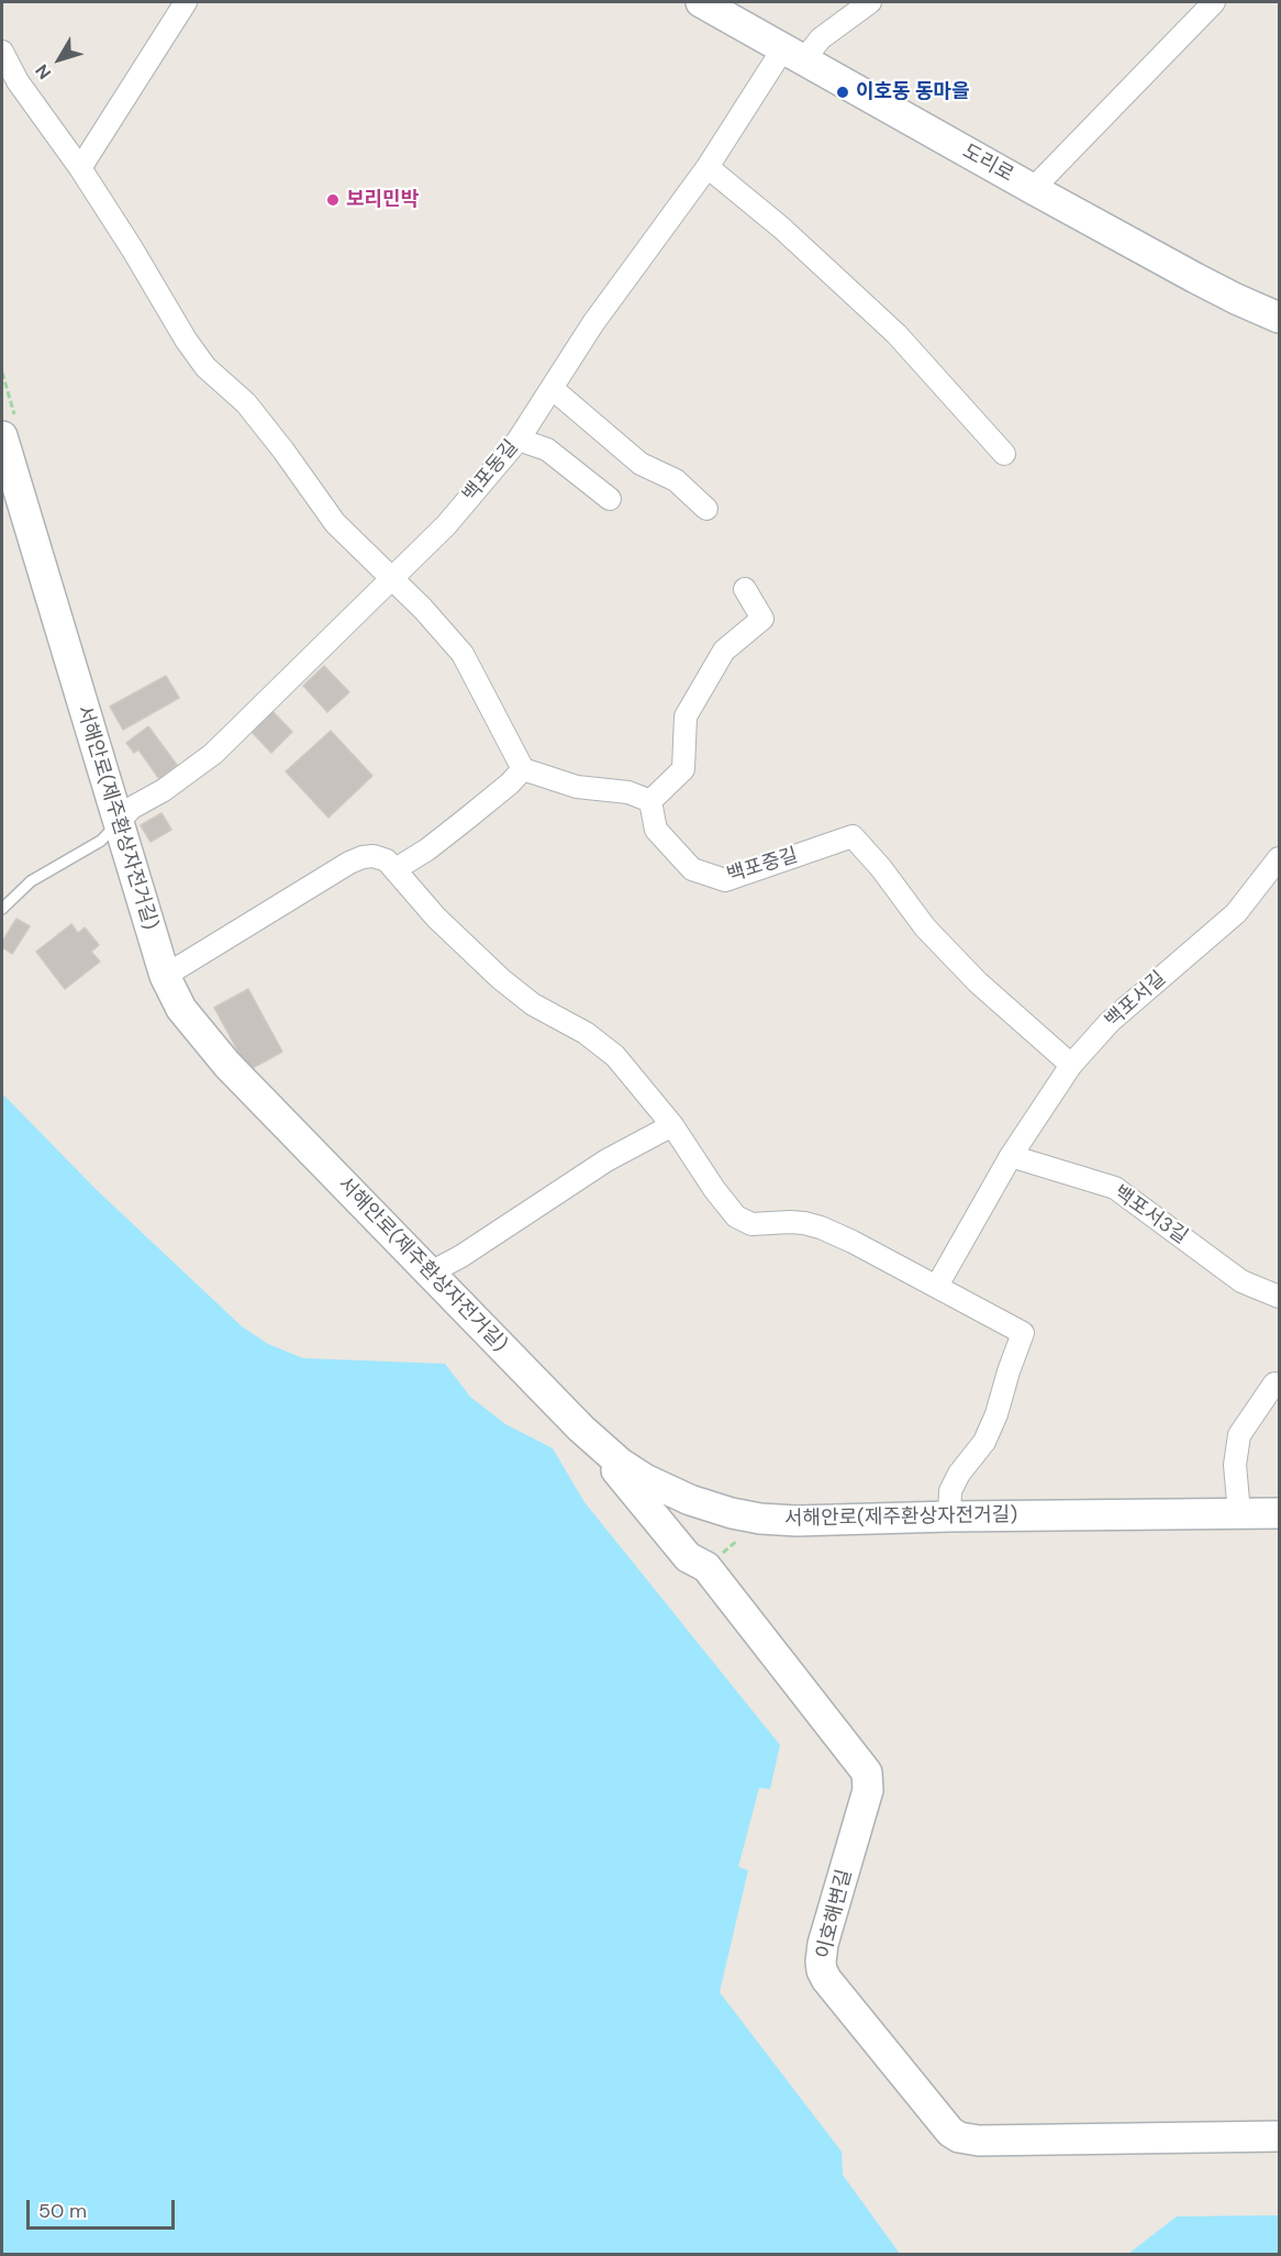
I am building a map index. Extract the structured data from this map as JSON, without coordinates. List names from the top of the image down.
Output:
{
  "streets": {
    "street": [
      "도리로",
      "백포동길",
      "서해안로(제주환상자전거길)",
      "백포중길",
      "백포서길",
      "백포서3길",
      "이호해변길"
    ]
  },
  "crossings": [
    ["도리로", "백포동길"],
    ["백포동길", "서해안로(제주환상자전거길)"],
    ["서해안로(제주환상자전거길)", "이호해변길"],
    ["백포중길", "백포서길"],
    ["백포서길", "백포서3길"]
  ],
  "places": ["이호동 동마을", "보리민박"],
  "scale_bar": "50 m",
  "north": "bottom left"
}
